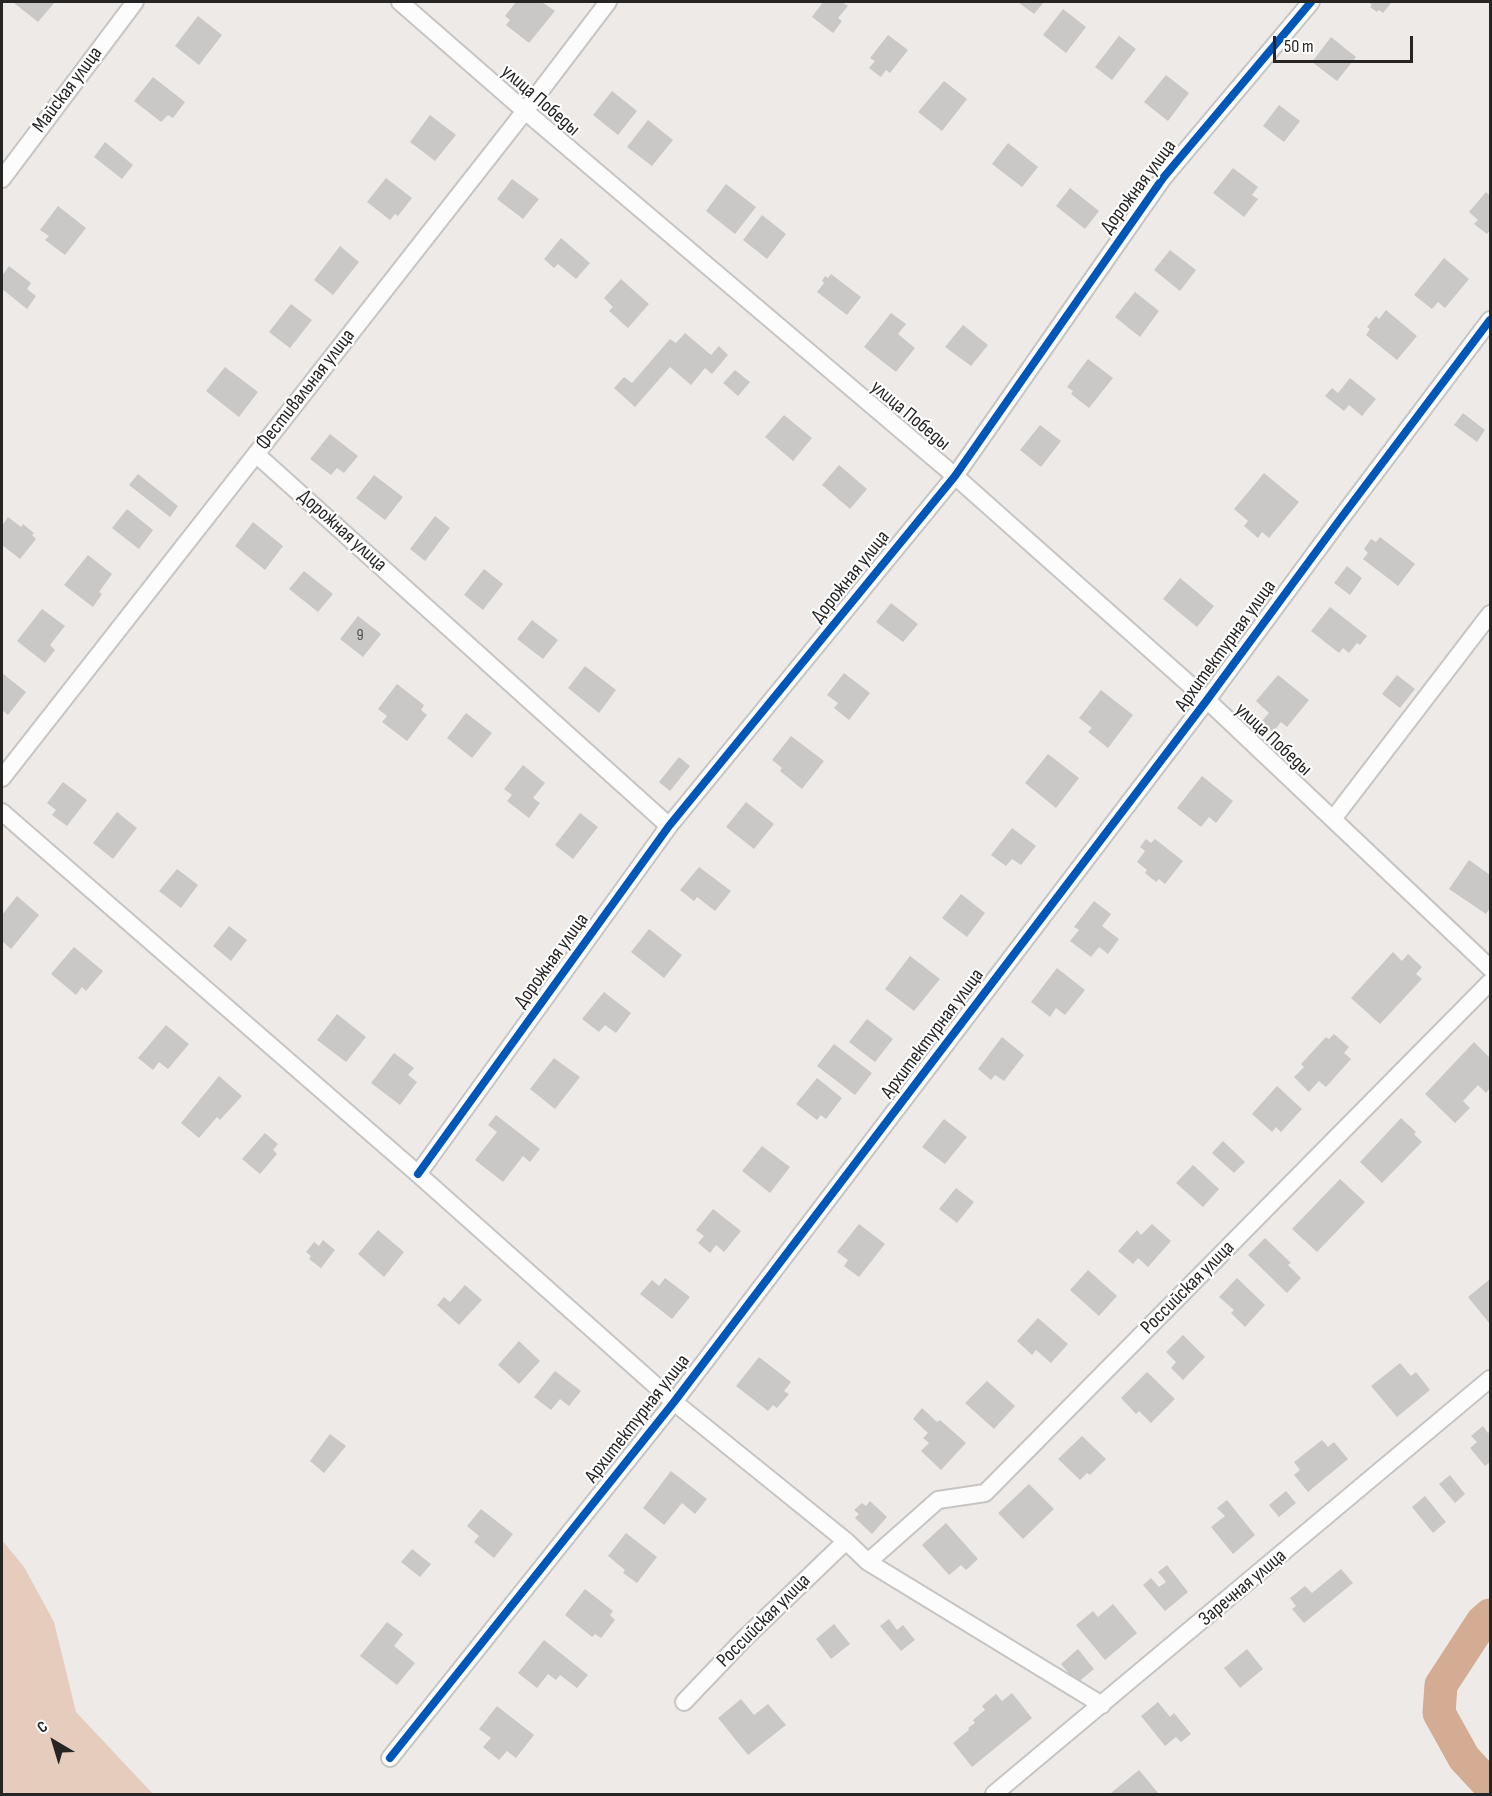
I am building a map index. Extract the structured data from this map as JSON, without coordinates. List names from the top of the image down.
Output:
{
  "streets": {
    "street": [
      "Майская улица",
      "улица Победы",
      "Дорожная улица",
      "Фестивальная улица",
      "Архитектурная улица",
      "Российская улица",
      "Заречная улица"
    ]
  },
  "crossings": [
    ["улица Победы", "Дорожная улица"],
    ["улица Победы", "Фестивальная улица"],
    ["улица Победы", "Архитектурная улица"],
    ["Дорожная улица", "Фестивальная улица"]
  ],
  "house_numbers": ["9"],
  "scale_bar": "50 m",
  "north": "top left"
}
